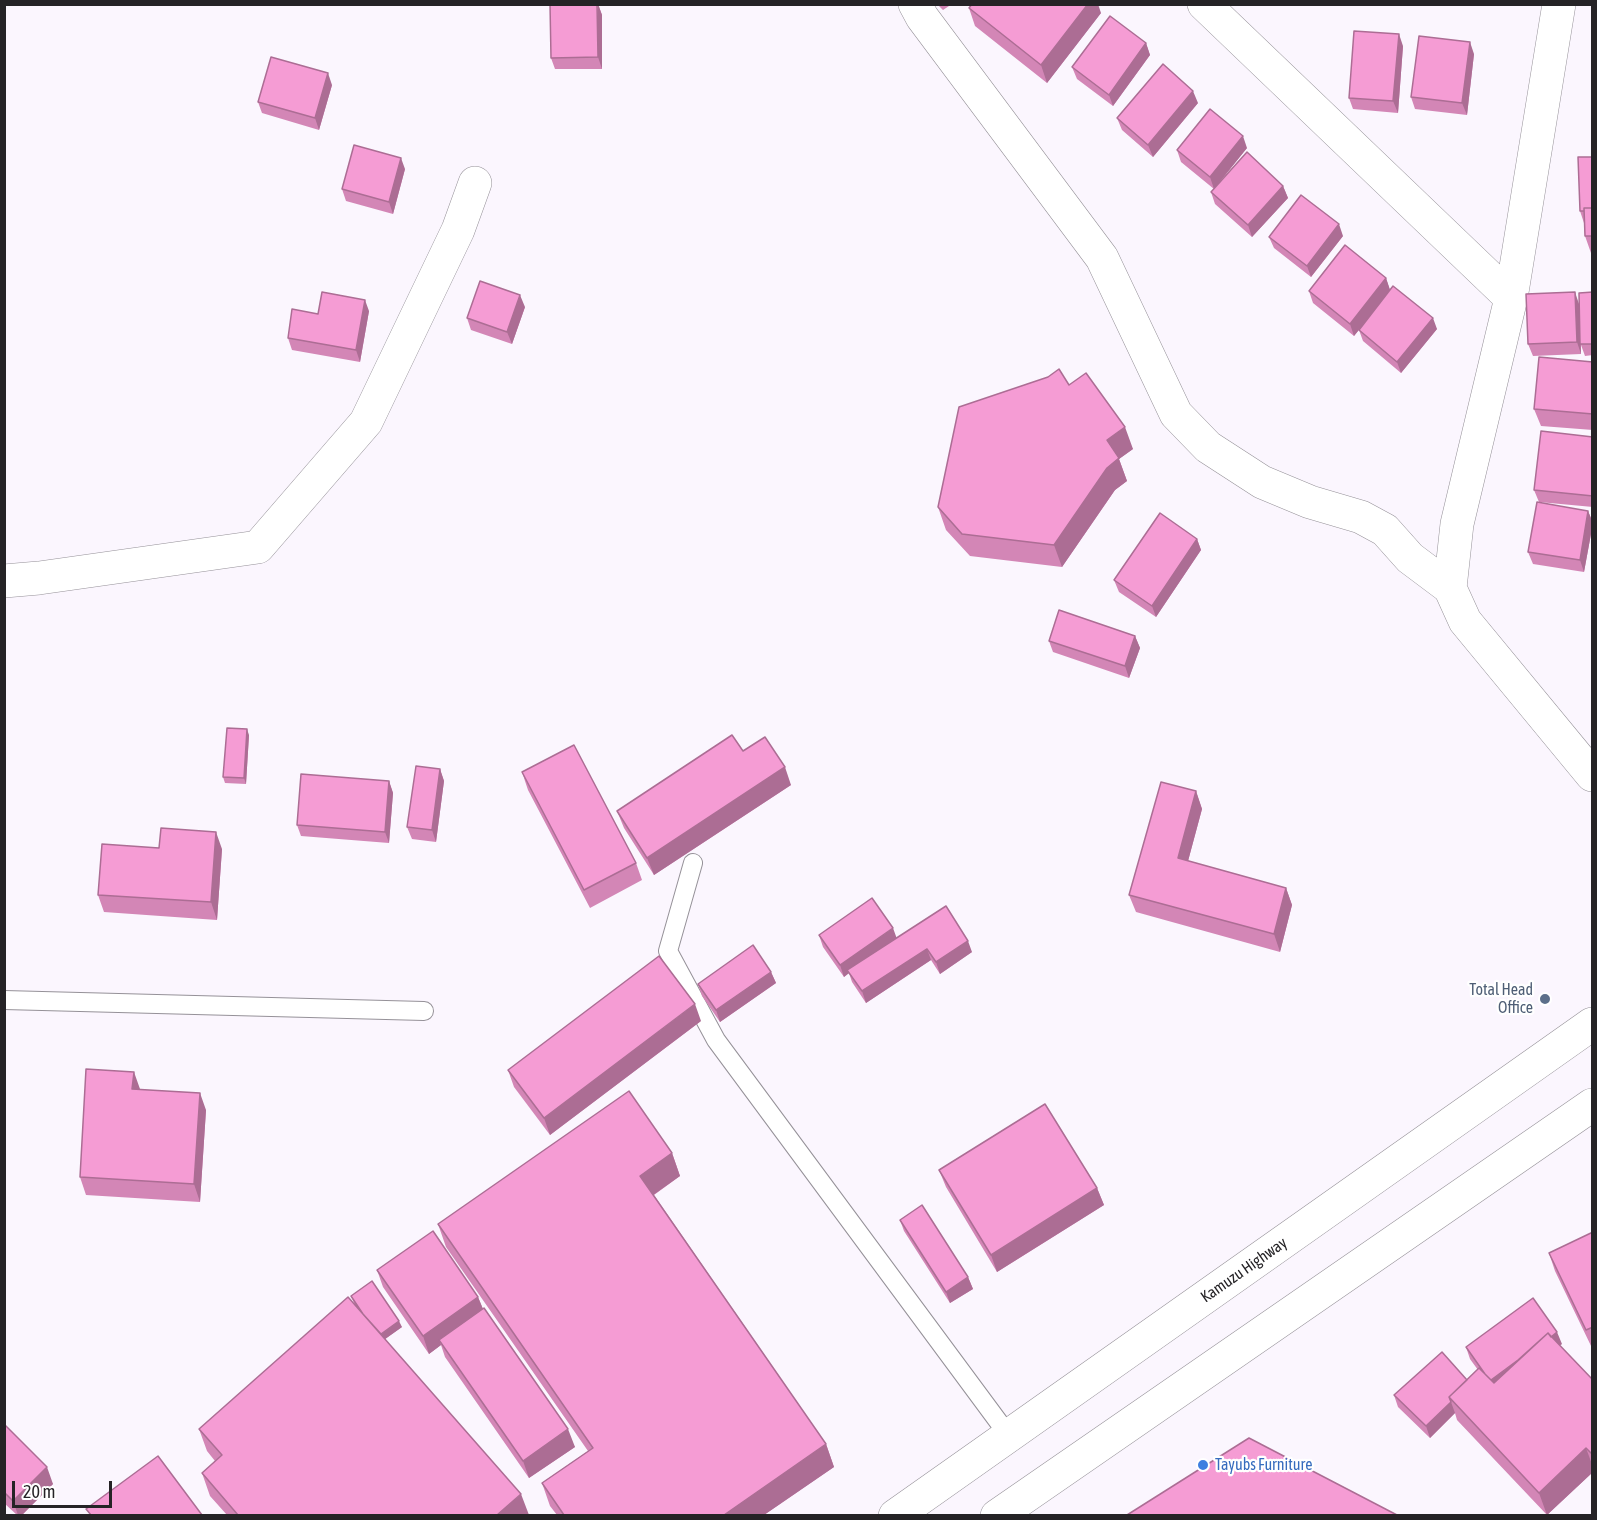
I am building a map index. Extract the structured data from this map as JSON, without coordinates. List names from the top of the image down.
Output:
{
  "streets": {
    "main road": ["Kamuzu Highway"]
  },
  "places": ["Total Head Office", "Tayubs Furniture"],
  "scale_bar": "20 m"
}
